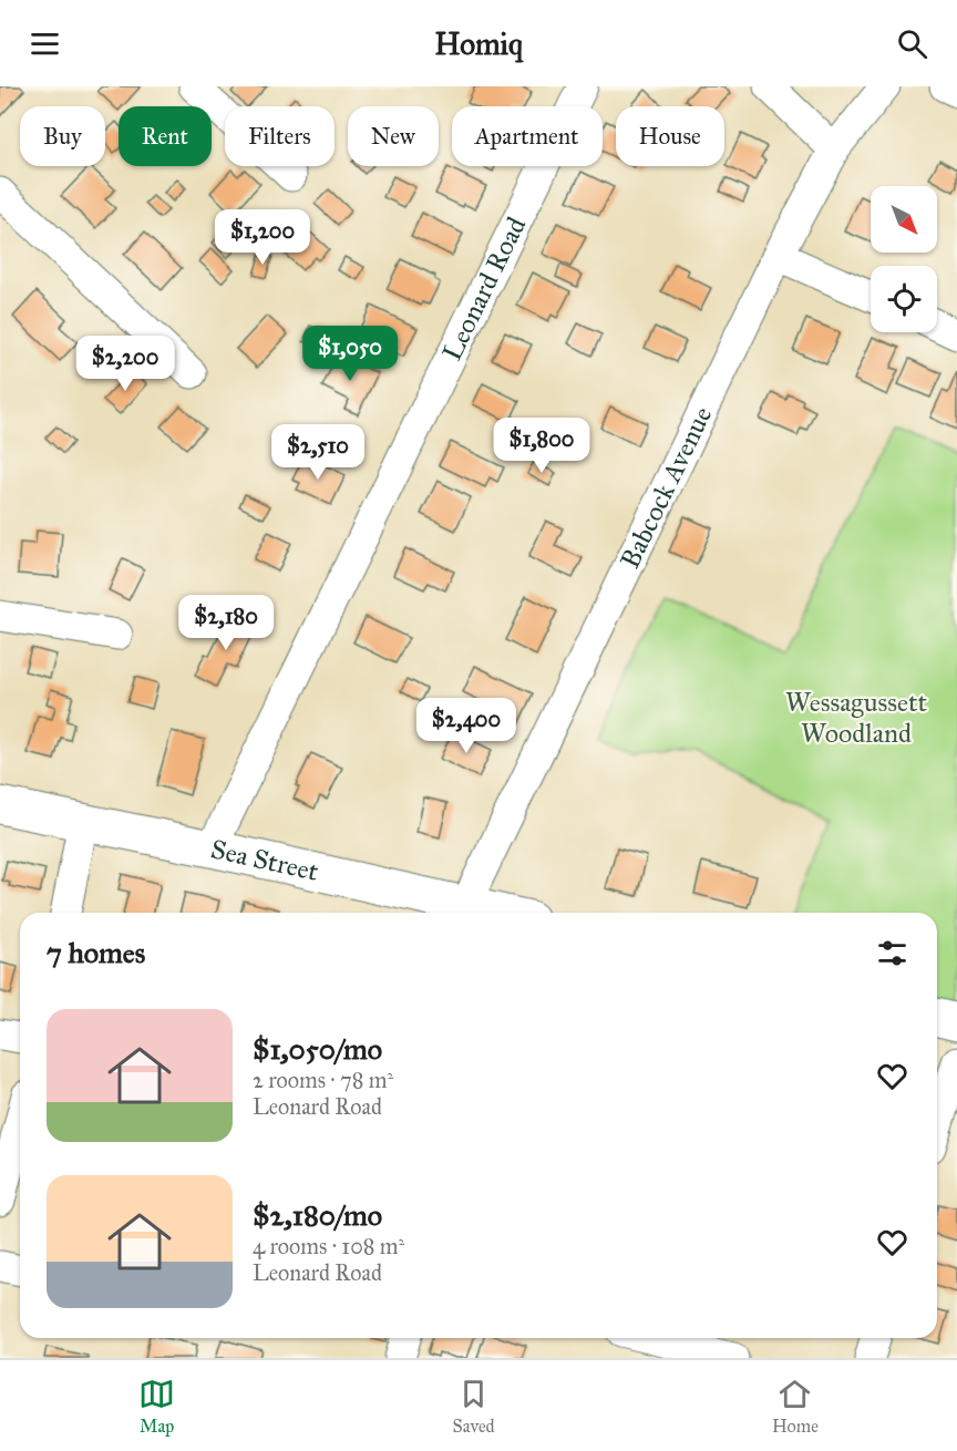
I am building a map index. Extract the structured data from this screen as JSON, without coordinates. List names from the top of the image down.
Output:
{
  "streets": {
    "street": ["Leonard Road", "Babcock Avenue", "Sea Street"]
  },
  "crossings": [
    ["Leonard Road", "Sea Street"],
    ["Babcock Avenue", "Sea Street"]
  ],
  "parks": ["Wessagussett Woodland"],
  "north": "bottom right",
  "page": {
    "header": "Homiq",
    "chip": [
      "Buy",
      "Rent",
      "Filters",
      "New",
      "Apartment",
      "House"
    ],
    "price": [
      "$1,200",
      "$1,050",
      "$2,200",
      "$1,800",
      "$2,510",
      "$2,180",
      "$2,400"
    ],
    "heading": "7 homes",
    "list": [
      {
        "name": "$1,050/mo",
        "note": "2 rooms · 78 m² · Leonard Road"
      },
      {
        "name": "$2,180/mo",
        "note": "4 rooms · 108 m² · Leonard Road"
      }
    ],
    "tabs": ["Map", "Saved", "Home"]
  }
}
